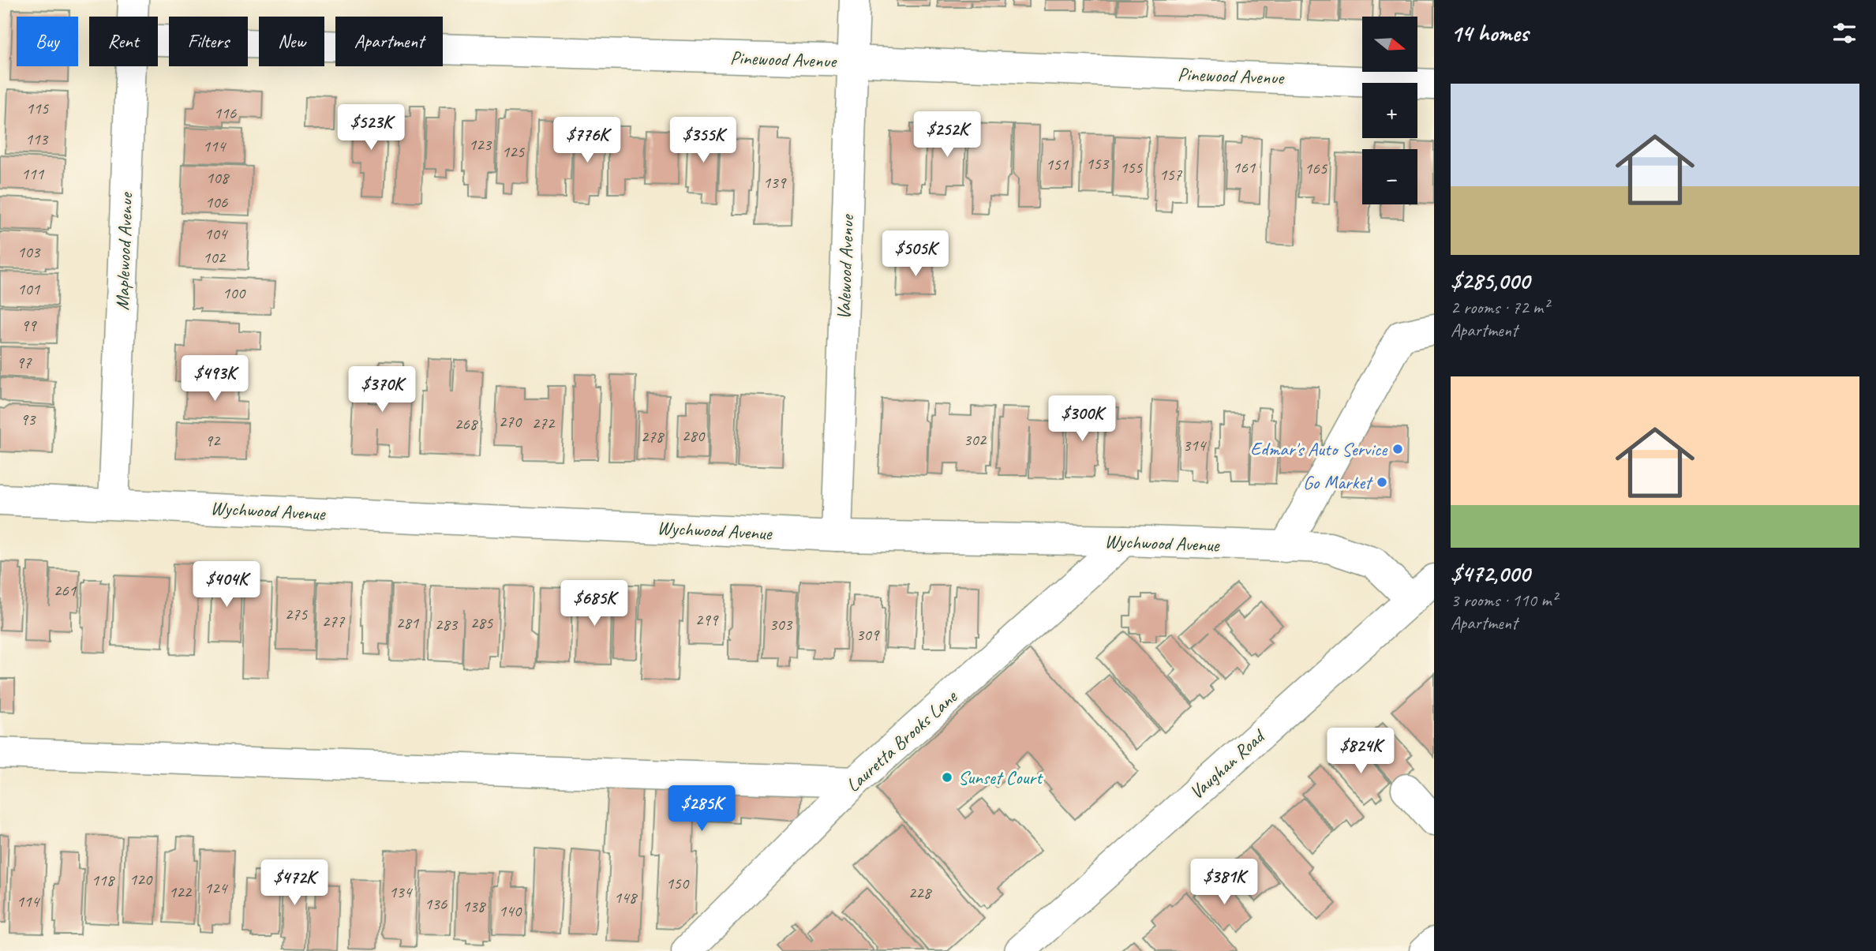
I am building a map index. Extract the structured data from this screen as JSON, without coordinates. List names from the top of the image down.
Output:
{
  "streets": {
    "street": [
      "Pinewood Avenue",
      "Maplewood Avenue",
      "Valewood Avenue",
      "Wychwood Avenue",
      "Lauretta Brooks Lane",
      "Vaughan Road"
    ]
  },
  "crossings": [
    ["Pinewood Avenue", "Valewood Avenue"],
    ["Maplewood Avenue", "Wychwood Avenue"],
    ["Valewood Avenue", "Wychwood Avenue"],
    ["Wychwood Avenue", "Lauretta Brooks Lane"],
    ["Wychwood Avenue", "Vaughan Road"]
  ],
  "places": ["Edmar's Auto Service", "Go Market", "Sunset Court"],
  "house_numbers": [
    "115",
    "116",
    "113",
    "123",
    "114",
    "125",
    "153",
    "151",
    "155",
    "161",
    "165",
    "111",
    "157",
    "108",
    "139",
    "106",
    "104",
    "103",
    "102",
    "101",
    "100",
    "99",
    "97",
    "93",
    "270",
    "272",
    "268",
    "280",
    "278",
    "302",
    "92",
    "314",
    "261",
    "275",
    "299",
    "277",
    "281",
    "285",
    "283",
    "303",
    "309",
    "120",
    "118",
    "150",
    "124",
    "122",
    "134",
    "228",
    "148",
    "114",
    "136",
    "138",
    "140"
  ],
  "north": "right",
  "page": {
    "heading": "14 homes",
    "map_buttons": ["+", "−"],
    "chip": [
      "Buy",
      "Rent",
      "Filters",
      "New",
      "Apartment"
    ],
    "list": [
      {
        "name": "$285,000",
        "note": "2 rooms · 72 m² · Apartment"
      },
      {
        "name": "$472,000",
        "note": "3 rooms · 110 m² · Apartment"
      }
    ],
    "price": [
      "$523K",
      "$252K",
      "$776K",
      "$355K",
      "$505K",
      "$493K",
      "$370K",
      "$300K",
      "$404K",
      "$685K",
      "$824K",
      "$285K",
      "$381K",
      "$472K"
    ]
  }
}
